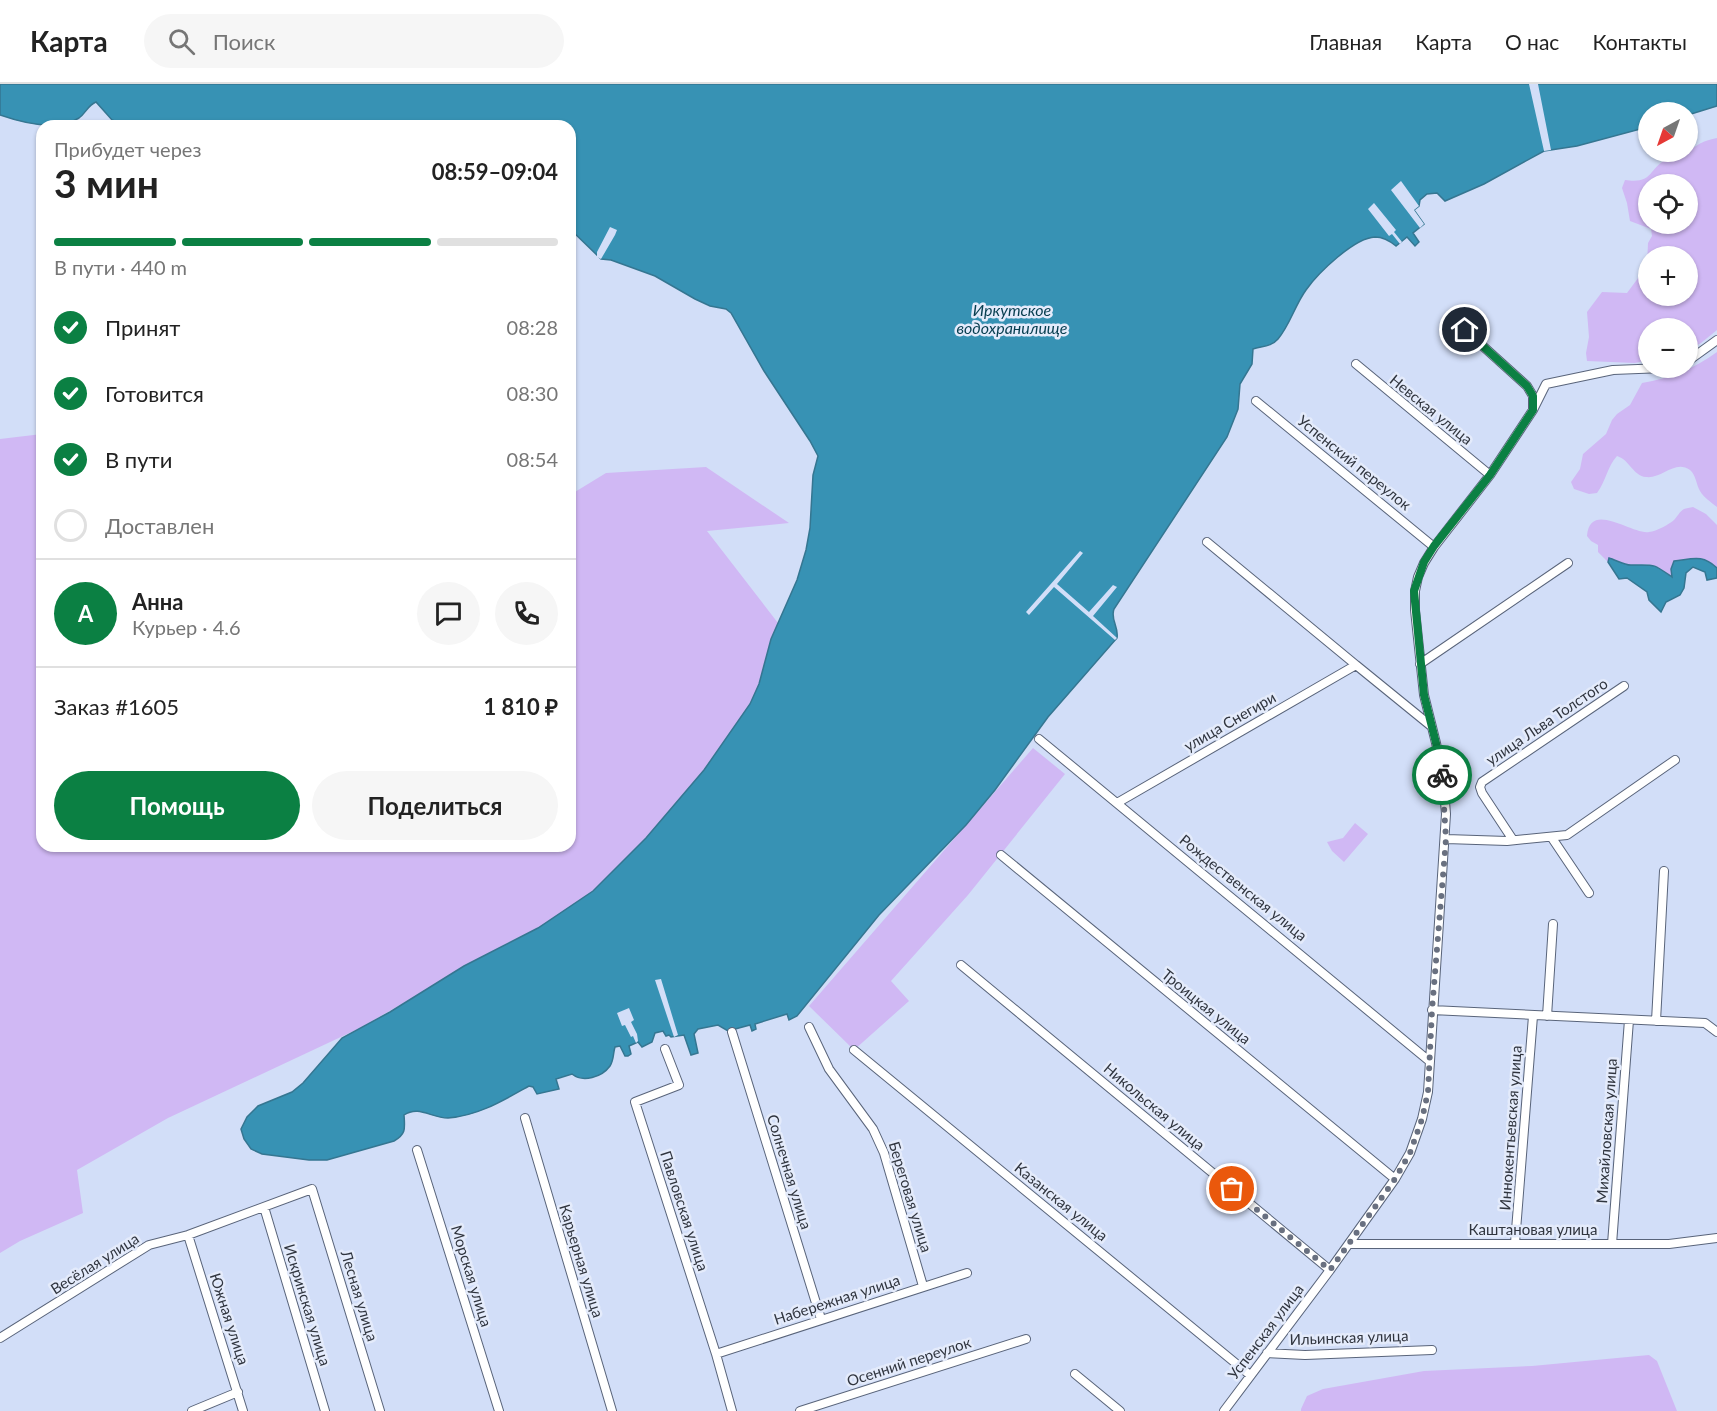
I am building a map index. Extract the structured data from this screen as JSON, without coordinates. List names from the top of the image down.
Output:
{
  "streets": {
    "street": [
      "Невская улица",
      "Успенский переулок",
      "улица Снегири",
      "улица Льва Толстого",
      "Рождественская улица",
      "Троицкая улица",
      "Никольская улица",
      "Иннокентьевская улица",
      "Михайловская улица",
      "Солнечная улица",
      "Береговая улица",
      "Казанская улица",
      "Павловская улица",
      "Каштановая улица",
      "Карьерная улица",
      "Весёлая улица",
      "Морская улица",
      "Лесная улица",
      "Набережная улица",
      "Искринская улица",
      "Южная улица",
      "Успенская улица",
      "Ильинская улица",
      "Осенний переулок"
    ]
  },
  "crossings": [
    ["Невская улица", "Успенская улица"],
    ["Успенский переулок", "Успенская улица"],
    ["улица Снегири", "Рождественская улица"],
    ["Рождественская улица", "Успенская улица"],
    ["Троицкая улица", "Успенская улица"],
    ["Никольская улица", "Успенская улица"],
    ["Иннокентьевская улица", "Каштановая улица"],
    ["Михайловская улица", "Каштановая улица"],
    ["Солнечная улица", "Набережная улица"],
    ["Береговая улица", "Набережная улица"],
    ["Казанская улица", "Успенская улица"],
    ["Павловская улица", "Набережная улица"],
    ["Каштановая улица", "Успенская улица"],
    ["Весёлая улица", "Лесная улица"],
    ["Весёлая улица", "Искринская улица"],
    ["Весёлая улица", "Южная улица"],
    ["Успенская улица", "Ильинская улица"]
  ],
  "water": ["Иркутское водохранилище"],
  "north": "bottom left",
  "page": {
    "header": "Карта",
    "search": "Поиск",
    "nav": [
      "Главная",
      "Карта",
      "О нас",
      "Контакты"
    ],
    "map_buttons": ["+", "−"],
    "heading": ["3 мин", "Прибудет через", "08:59–09:04"],
    "panel": [
      "Анна",
      "Курьер · 4.6",
      "Заказ #1605",
      "1 810 ₽"
    ],
    "bar": "В пути · 440 m",
    "list": [
      ["Принят", "08:28"],
      ["Готовится", "08:30"],
      ["В пути", "08:54"],
      "Доставлен"
    ],
    "round": "А",
    "buttons": ["Помощь", "Поделиться"]
  }
}
